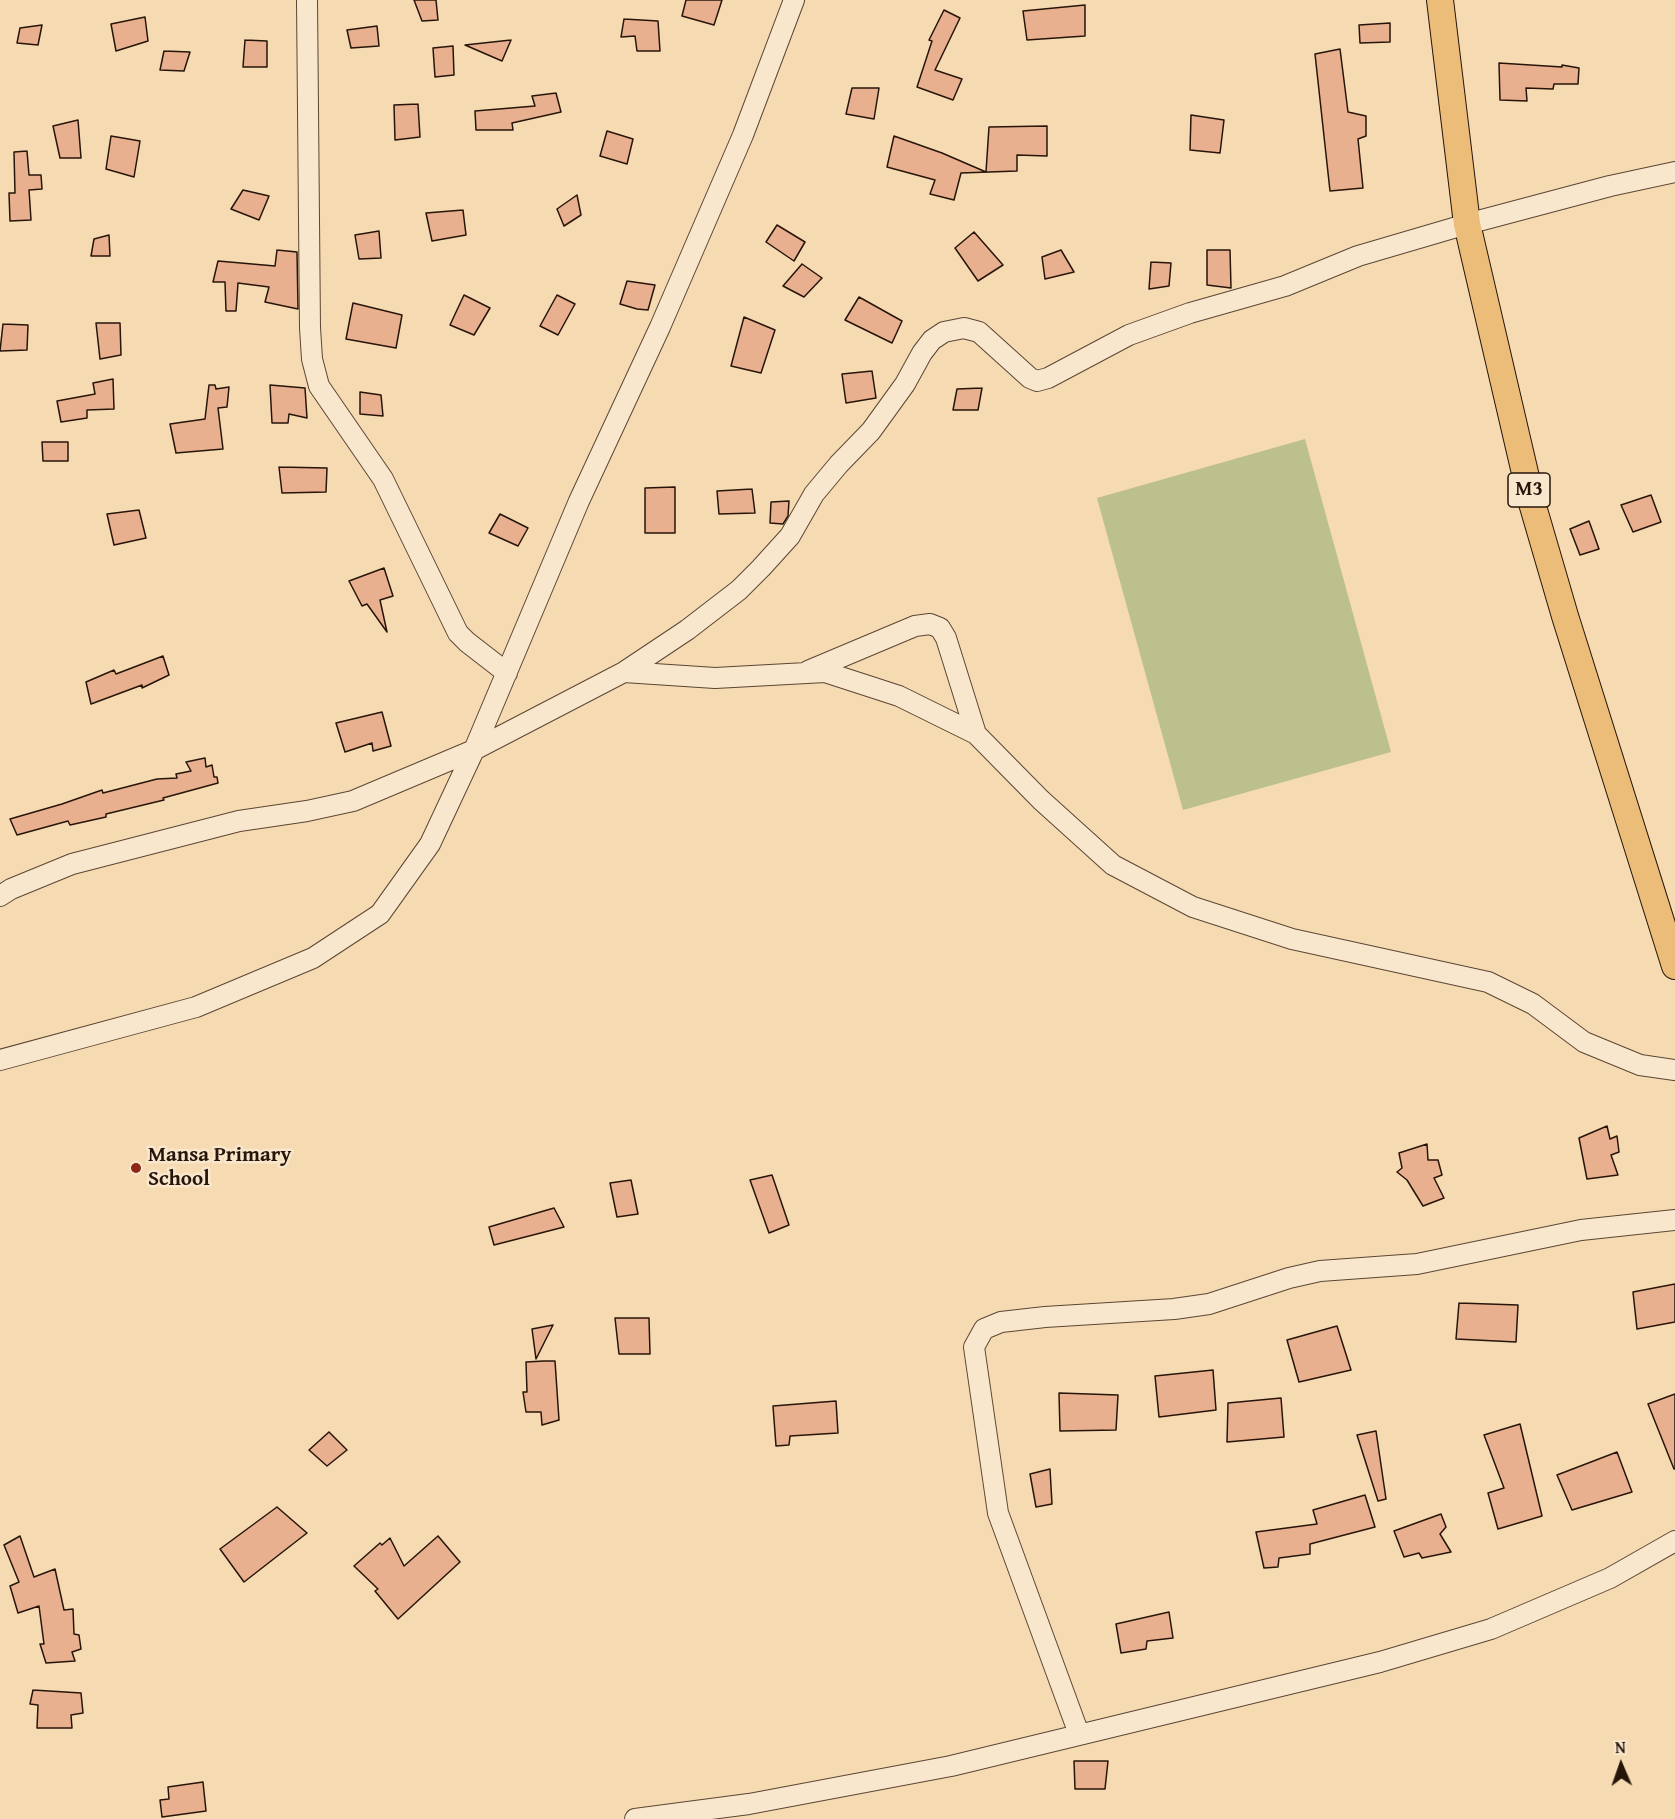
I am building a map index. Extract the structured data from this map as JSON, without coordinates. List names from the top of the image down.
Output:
{
  "streets": {
    "main road": ["M3"]
  },
  "places": ["Mansa Primary School"],
  "north": "top"
}
